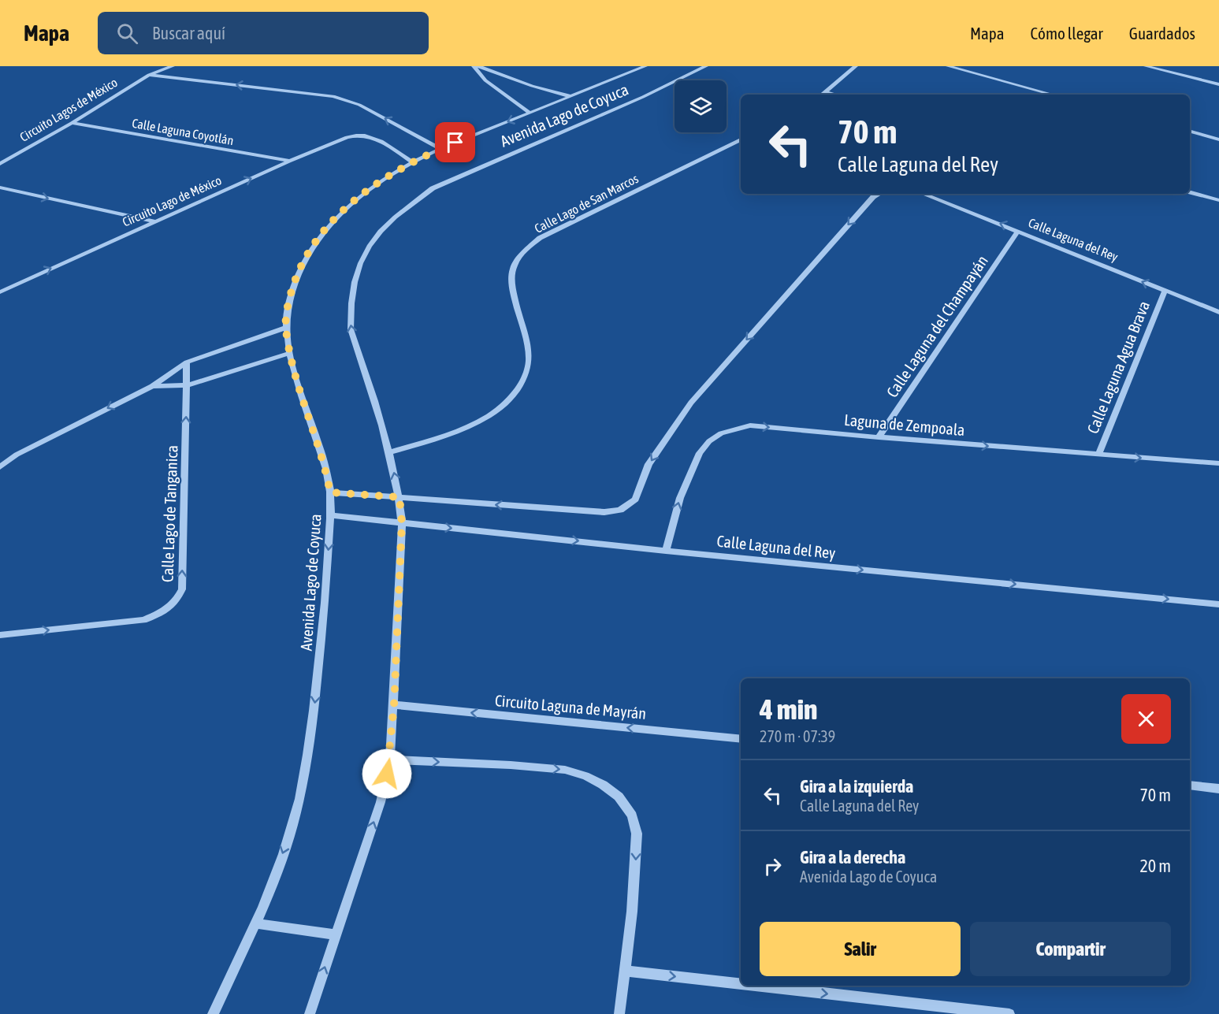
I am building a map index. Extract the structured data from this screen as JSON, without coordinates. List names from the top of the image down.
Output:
{
  "streets": {
    "street": [
      "Circuito Lagos de México",
      "Avenida Lago de Coyuca",
      "Calle Laguna Coyotlán",
      "Circuito Lago de México",
      "Calle Lago de San Marcos",
      "Calle Laguna del Rey",
      "Calle Laguna del Champayán",
      "Calle Laguna Agua Brava",
      "Laguna de Zempoala",
      "Calle Lago de Tanganica",
      "Circuito Laguna de Mayrán"
    ]
  },
  "crossings": [
    ["Circuito Lagos de México", "Calle Laguna Coyotlán"],
    ["Avenida Lago de Coyuca", "Circuito Lago de México"],
    ["Avenida Lago de Coyuca", "Calle Lago de San Marcos"],
    ["Avenida Lago de Coyuca", "Calle Laguna del Rey"],
    ["Avenida Lago de Coyuca", "Circuito Laguna de Mayrán"],
    ["Calle Laguna Coyotlán", "Circuito Lago de México"],
    ["Calle Laguna del Rey", "Calle Laguna del Champayán"],
    ["Calle Laguna del Rey", "Calle Laguna Agua Brava"],
    ["Calle Laguna del Rey", "Laguna de Zempoala"],
    ["Calle Laguna del Champayán", "Laguna de Zempoala"],
    ["Calle Laguna Agua Brava", "Laguna de Zempoala"]
  ],
  "one_way": ["Circuito Lago de México", "Laguna de Zempoala", "Circuito Laguna de Mayrán"],
  "page": {
    "header": "Mapa",
    "search": "Buscar aquí",
    "nav": ["Mapa", "Cómo llegar", "Guardados"],
    "turn": ["70 m", "Calle Laguna del Rey"],
    "heading": ["4 min", "270 m · 07:39"],
    "list": [
      {
        "name": "Gira a la izquierda",
        "note": "Calle Laguna del Rey",
        "value": "70 m"
      },
      {
        "name": "Gira a la derecha",
        "note": "Avenida Lago de Coyuca",
        "value": "20 m"
      }
    ],
    "buttons": ["Salir", "Compartir"]
  }
}
